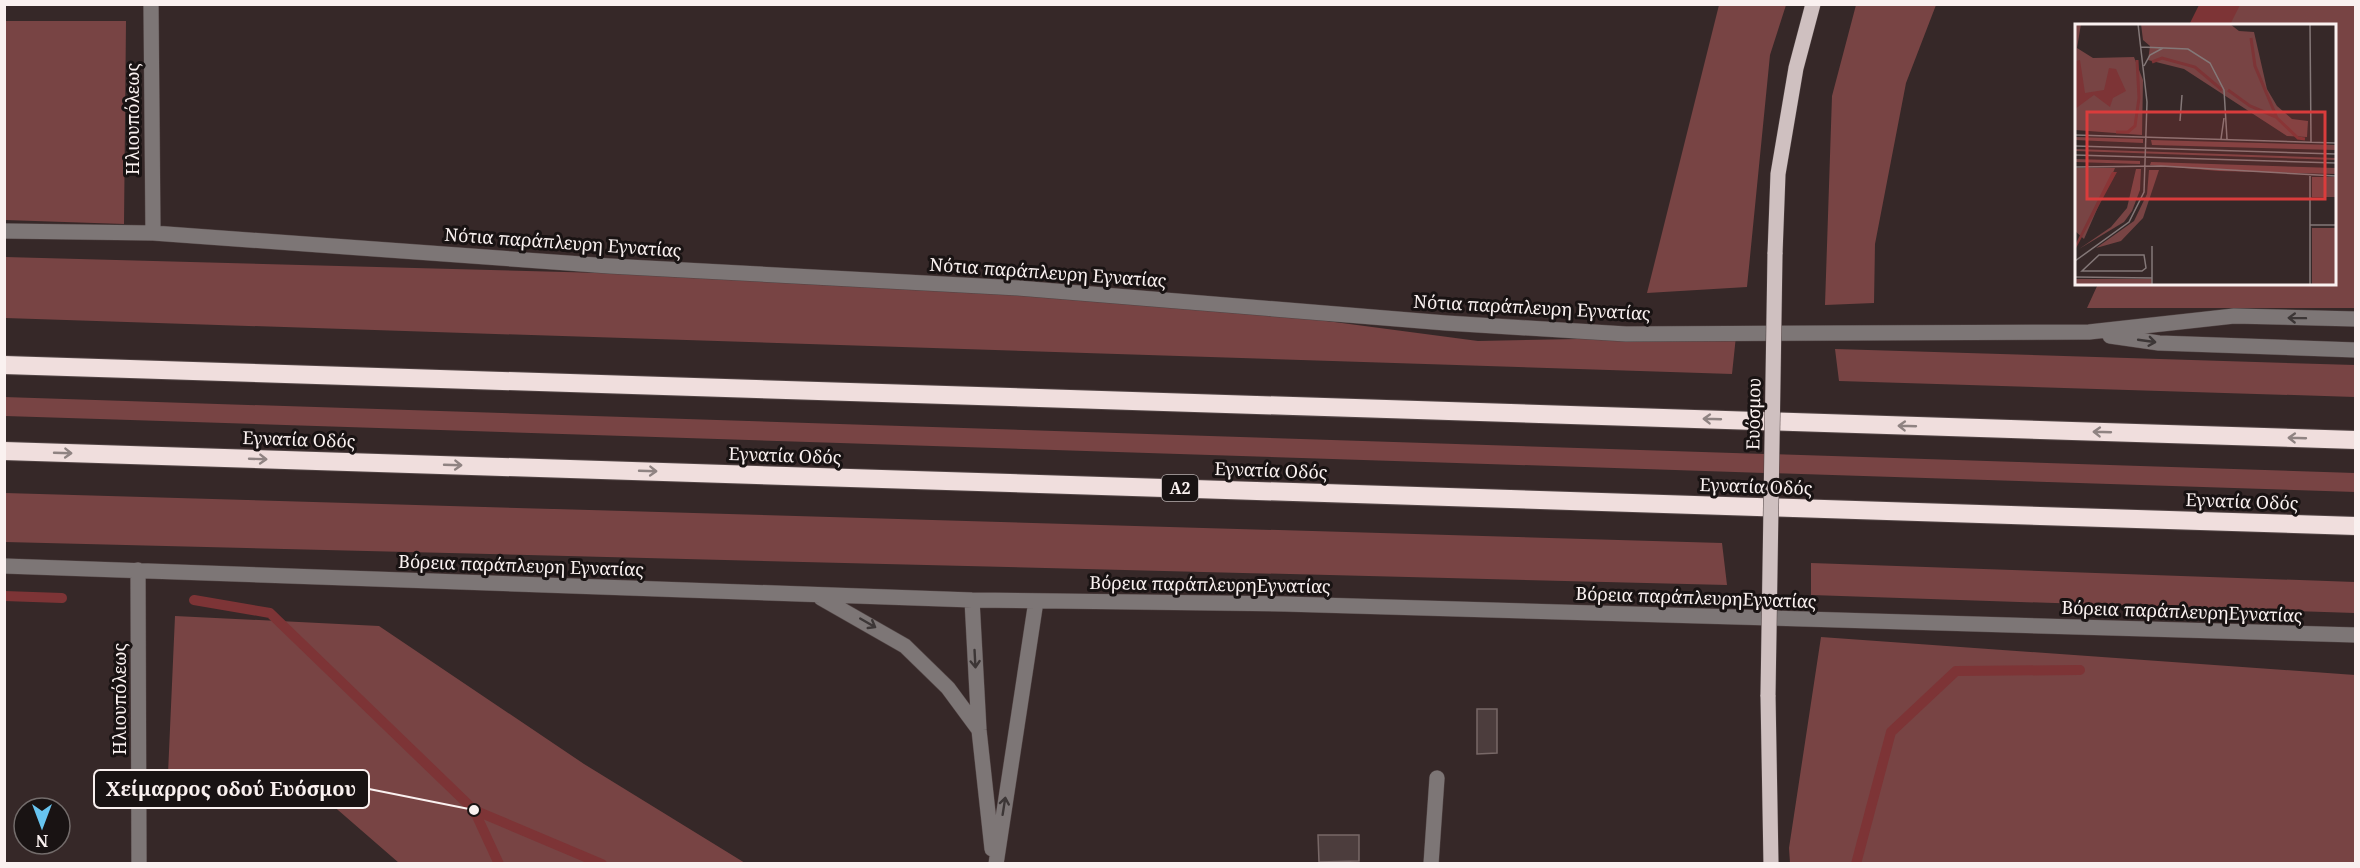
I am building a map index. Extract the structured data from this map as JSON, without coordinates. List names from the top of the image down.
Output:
{
  "streets": {
    "highway": ["Εγνατία Οδός", "Α2"],
    "main road": ["Ευόσμου"],
    "street": [
      "Ηλιουπόλεως",
      "Νότια παράπλευρη Εγνατίας",
      "Βόρεια παράπλευρη Εγνατίας",
      "Βόρεια παράπλευρηΕγνατίας"
    ]
  },
  "crossings": [
    ["Ηλιουπόλεως", "Νότια παράπλευρη Εγνατίας"],
    ["Ηλιουπόλεως", "Βόρεια παράπλευρη Εγνατίας"],
    ["Βόρεια παράπλευρη Εγνατίας", "Βόρεια παράπλευρηΕγνατίας"]
  ],
  "places": ["Χείμαρρος οδού Ευόσμου"],
  "north": "bottom"
}
